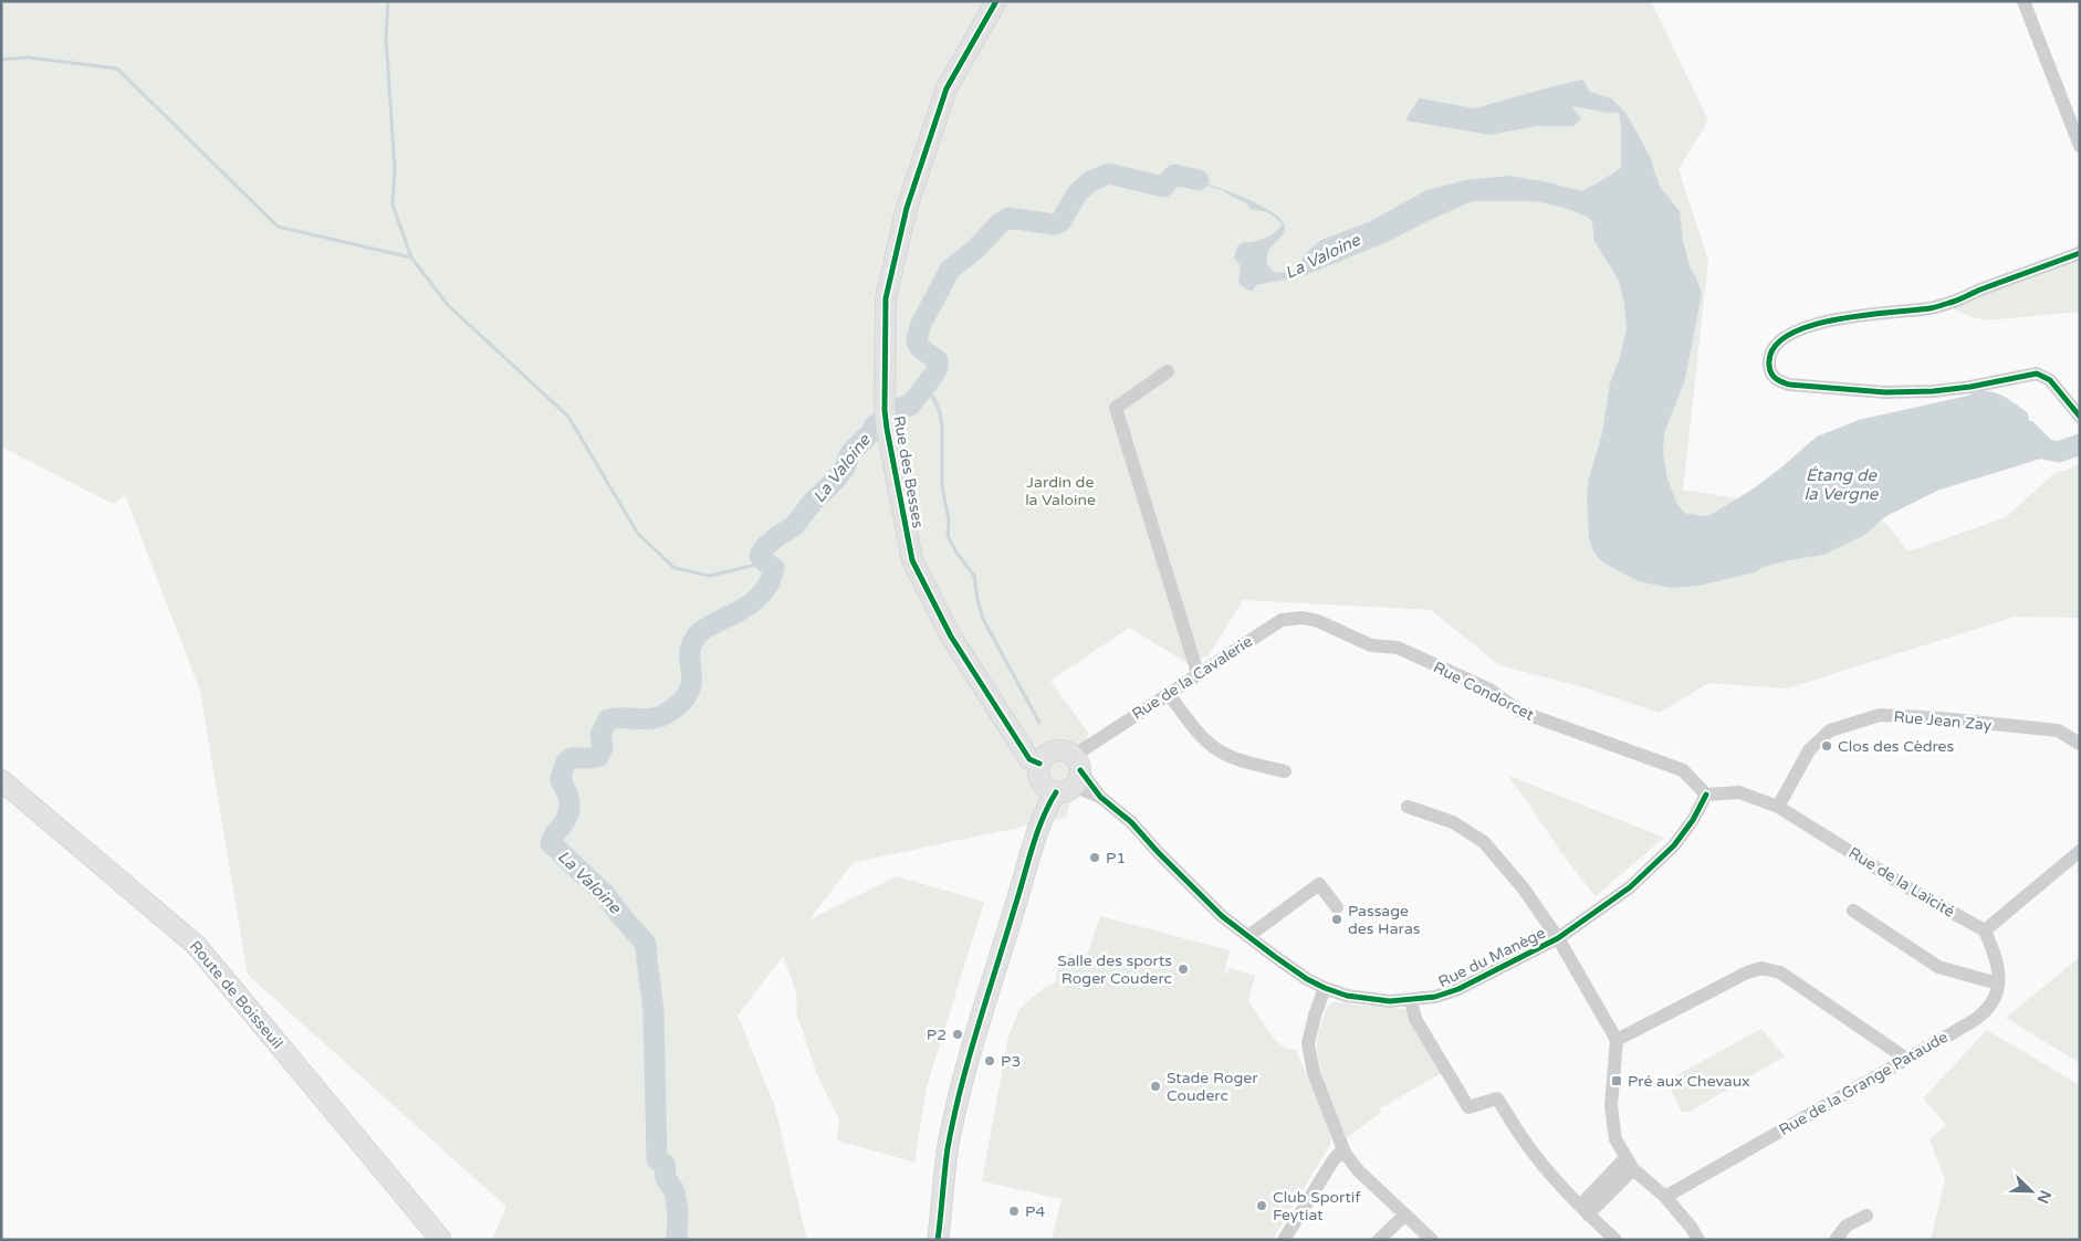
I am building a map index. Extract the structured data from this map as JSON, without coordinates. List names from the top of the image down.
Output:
{
  "streets": {
    "street": [
      "Rue des Besses",
      "Rue de la Cavalerie",
      "Rue Condorcet",
      "Rue Jean Zay",
      "Rue de la Laïcité",
      "Rue du Manège",
      "Route de Boisseuil",
      "Rue de la Grange Pataude"
    ]
  },
  "crossings": [
    ["Rue des Besses", "Rue de la Cavalerie"],
    ["Rue des Besses", "Rue du Manège"],
    ["Rue de la Cavalerie", "Rue Condorcet"],
    ["Rue de la Cavalerie", "Rue du Manège"],
    ["Rue Condorcet", "Rue de la Laïcité"],
    ["Rue Condorcet", "Rue du Manège"],
    ["Rue Jean Zay", "Rue de la Laïcité"],
    ["Rue de la Laïcité", "Rue du Manège"],
    ["Rue de la Laïcité", "Rue de la Grange Pataude"]
  ],
  "water": ["La Valoine", "Étang de la Vergne"],
  "parks": ["Jardin de la Valoine"],
  "places": {
    "other": [
      "Clos des Cèdres",
      "P1",
      "Passage des Haras",
      "Salle des sports Roger Couderc",
      "P2",
      "P3",
      "Stade Roger Couderc",
      "Club Sportif Feytiat",
      "P4"
    ],
    "transit": ["Pré aux Chevaux"]
  },
  "north": "bottom right"
}
